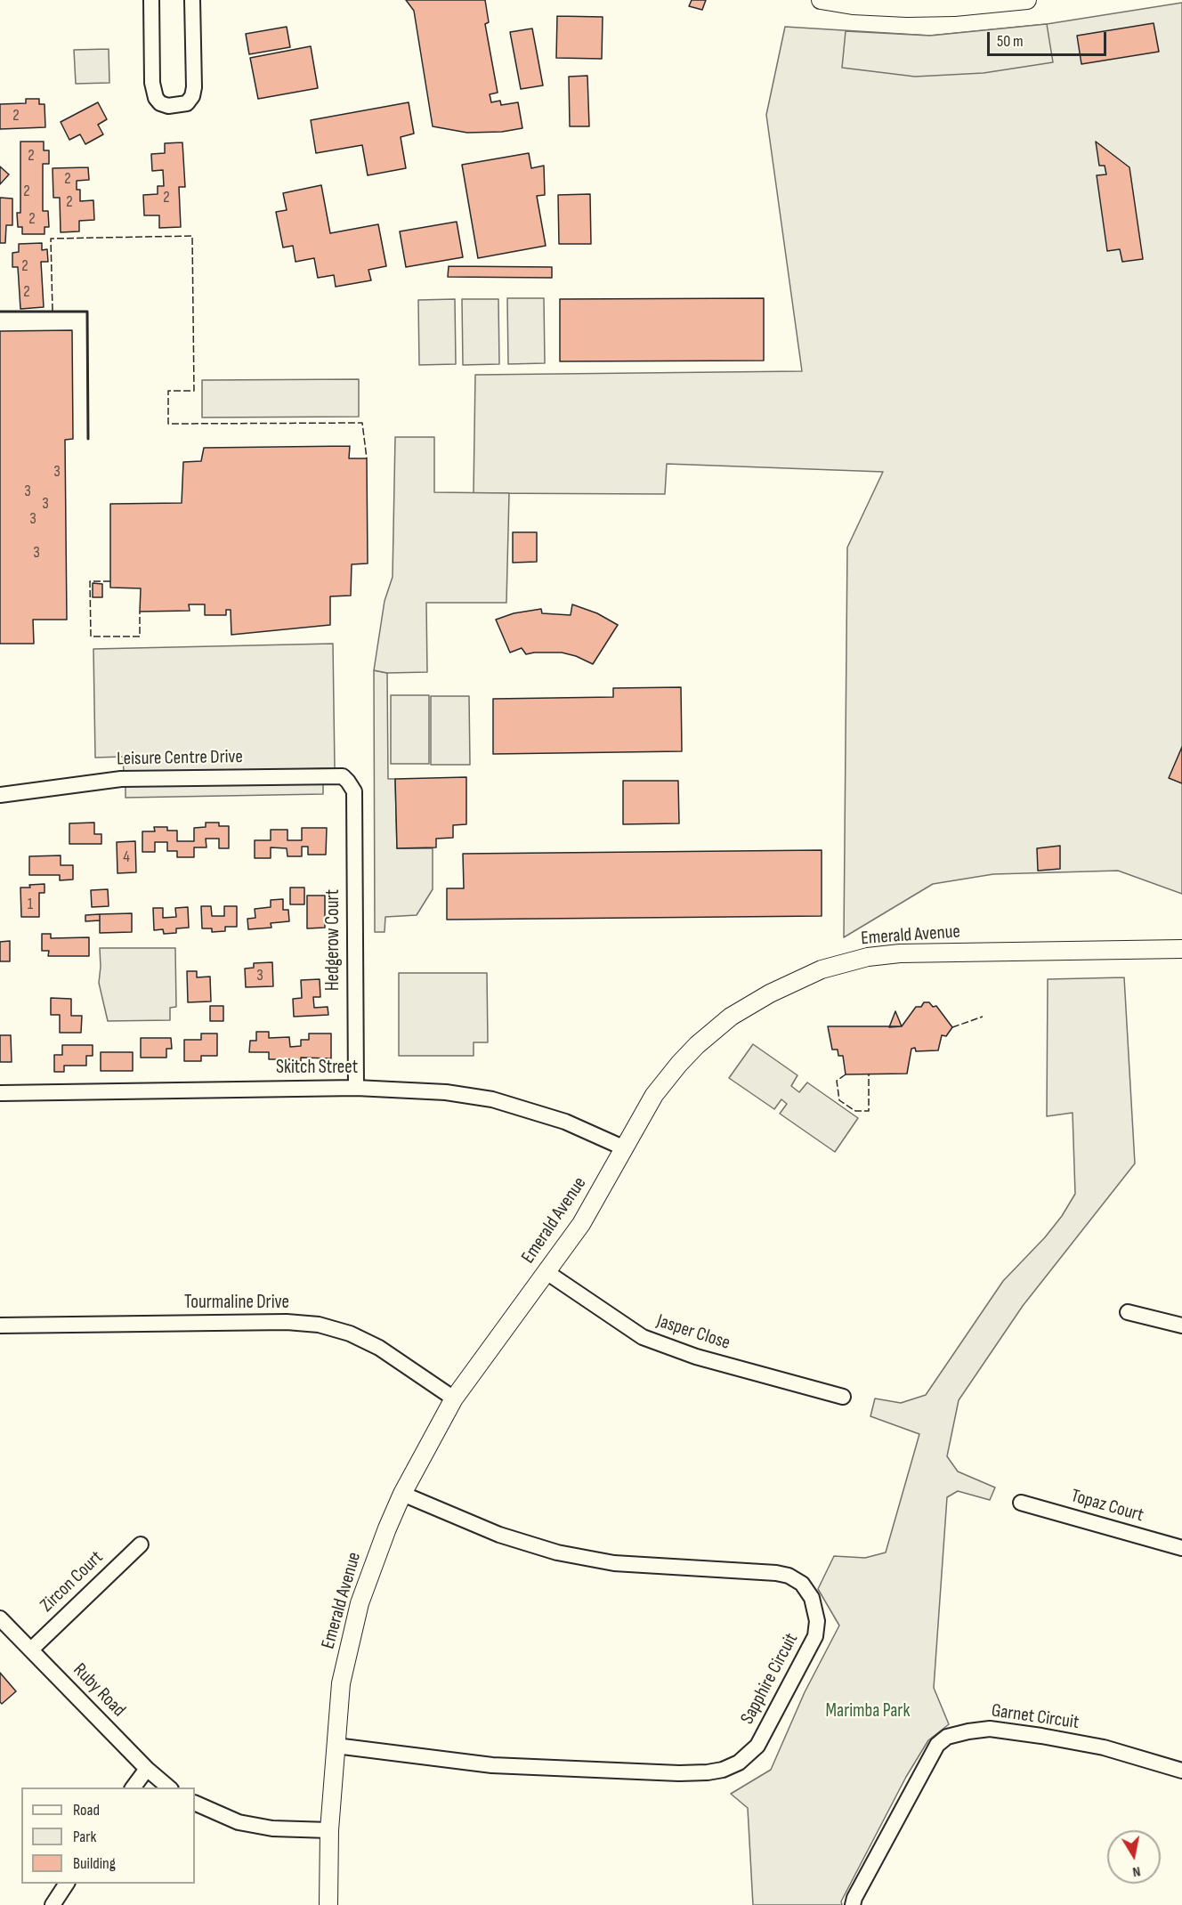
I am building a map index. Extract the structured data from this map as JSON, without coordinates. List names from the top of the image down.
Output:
{
  "streets": {
    "street": [
      "Leisure Centre Drive",
      "Emerald Avenue",
      "Hedgerow Court",
      "Skitch Street",
      "Tourmaline Drive",
      "Jasper Close",
      "Topaz Court",
      "Zircon Court",
      "Sapphire Circuit",
      "Ruby Road",
      "Garnet Circuit"
    ]
  },
  "crossings": [
    ["Leisure Centre Drive", "Hedgerow Court"],
    ["Emerald Avenue", "Skitch Street"],
    ["Emerald Avenue", "Tourmaline Drive"],
    ["Emerald Avenue", "Jasper Close"],
    ["Emerald Avenue", "Sapphire Circuit"],
    ["Hedgerow Court", "Skitch Street"],
    ["Zircon Court", "Ruby Road"]
  ],
  "parks": ["Marimba Park"],
  "house_numbers": [
    "2",
    "2",
    "2",
    "2",
    "2",
    "2",
    "2",
    "2",
    "2",
    "3",
    "3",
    "3",
    "3",
    "3",
    "4",
    "1",
    "3"
  ],
  "legend": ["Road", "Park", "Building"],
  "scale_bar": "50 m",
  "north": "bottom"
}
